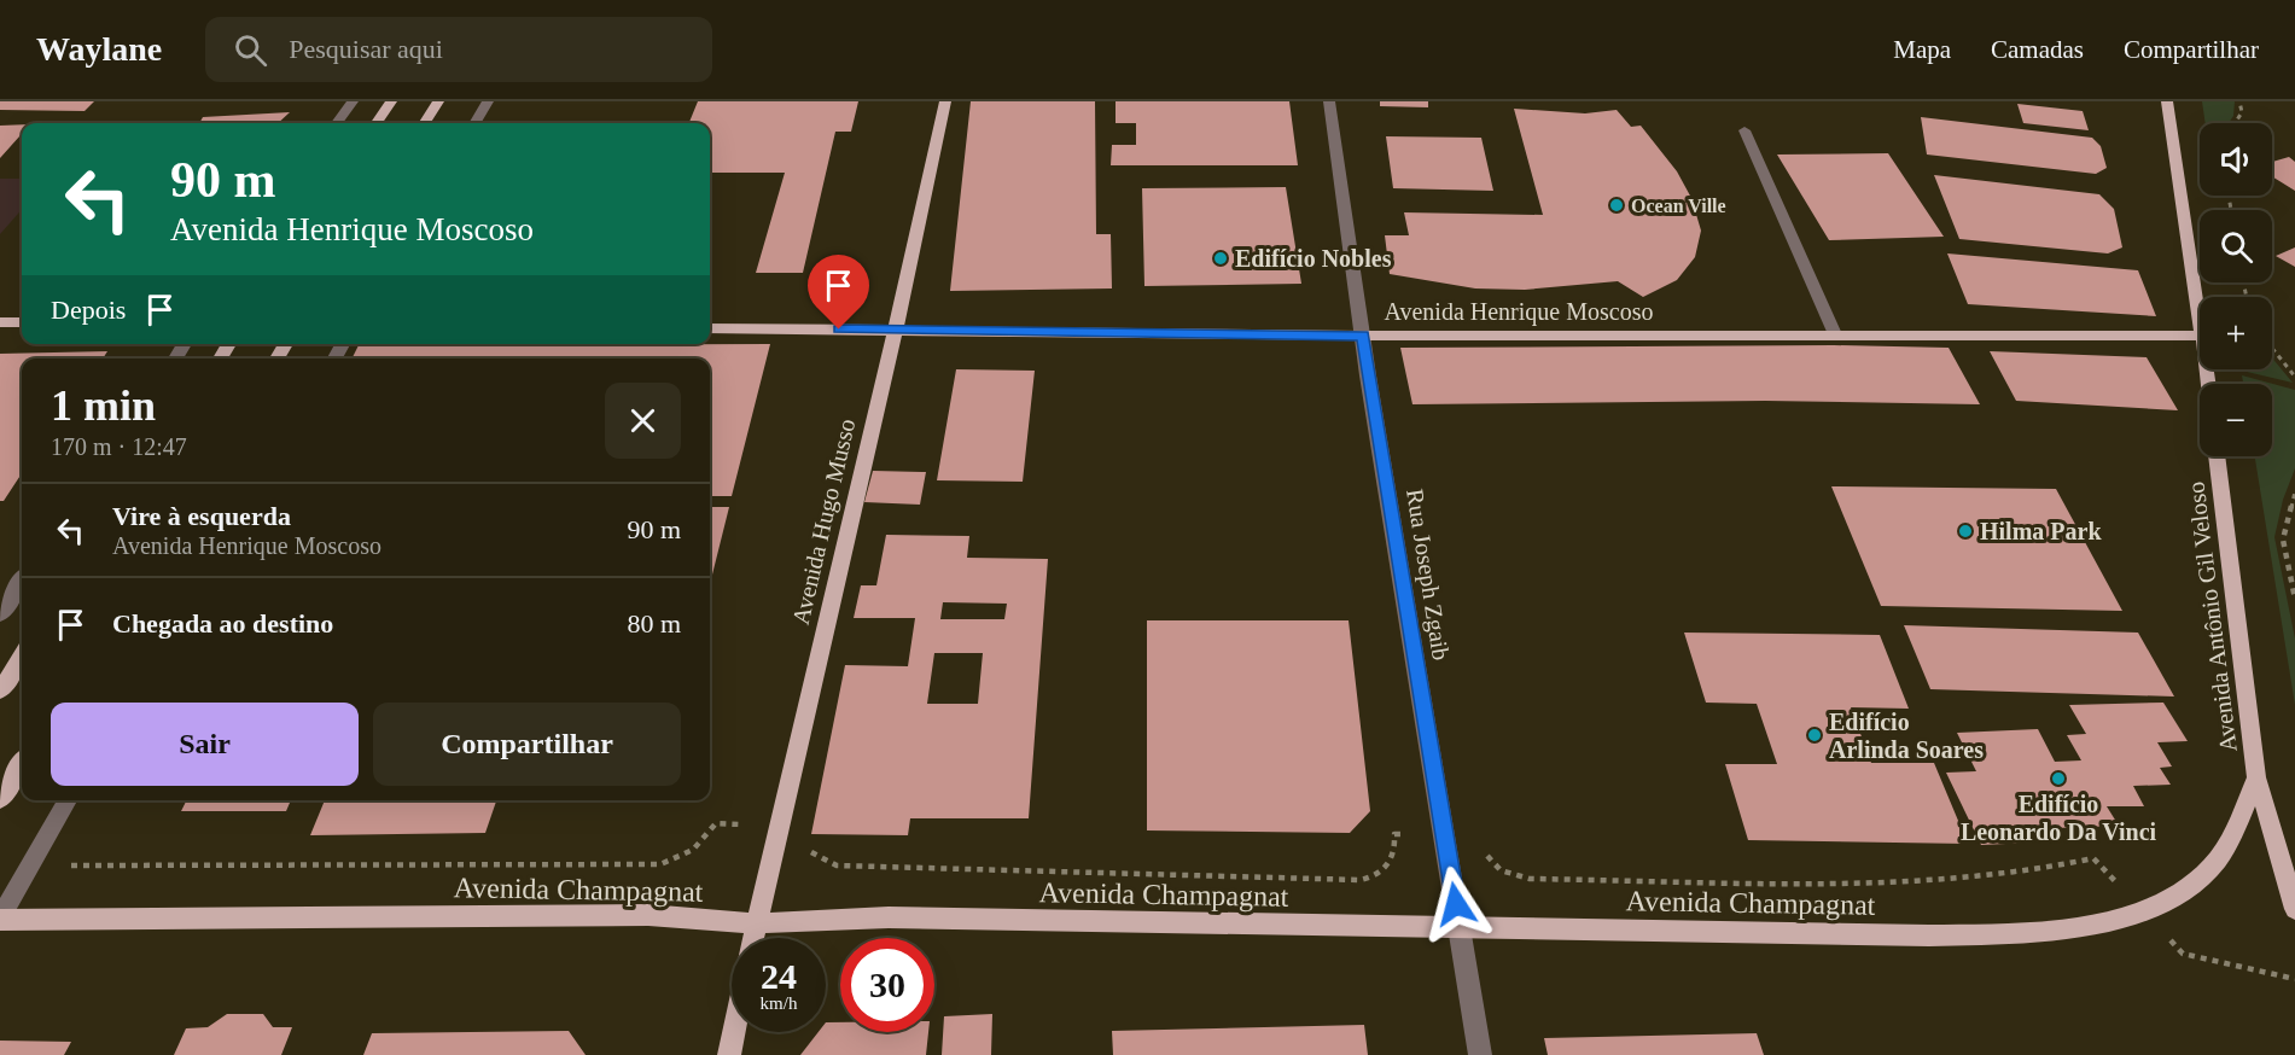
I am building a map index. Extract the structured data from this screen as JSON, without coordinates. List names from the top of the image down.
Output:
{
  "streets": {
    "main road": [
      "Avenida Henrique Moscoso",
      "Avenida Hugo Musso",
      "Avenida Antônio Gil Veloso",
      "Avenida Champagnat"
    ],
    "street": ["Rua Joseph Zgaib"]
  },
  "crossings": [
    ["Avenida Henrique Moscoso", "Avenida Hugo Musso"],
    ["Avenida Henrique Moscoso", "Rua Joseph Zgaib"],
    ["Avenida Hugo Musso", "Avenida Champagnat"],
    ["Rua Joseph Zgaib", "Avenida Champagnat"],
    ["Avenida Antônio Gil Veloso", "Avenida Champagnat"]
  ],
  "places": [
    "Ocean Ville",
    "Edifício Nobles",
    "Hilma Park",
    "Edifício Arlinda Soares",
    "Edifício Leonardo Da Vinci"
  ],
  "page": {
    "header": "Waylane",
    "search": "Pesquisar aqui",
    "nav": ["Mapa", "Camadas", "Compartilhar"],
    "map_buttons": ["+", "−"],
    "turn": ["90 m", "Avenida Henrique Moscoso"],
    "then": "Depois",
    "heading": ["1 min", "170 m · 12:47"],
    "list": [
      {
        "name": "Vire à esquerda",
        "note": "Avenida Henrique Moscoso",
        "value": "90 m"
      },
      {
        "name": "Chegada ao destino",
        "value": "80 m"
      }
    ],
    "buttons": ["Sair", "Compartilhar"],
    "speed": "24 km/h",
    "limit": "30"
  }
}
